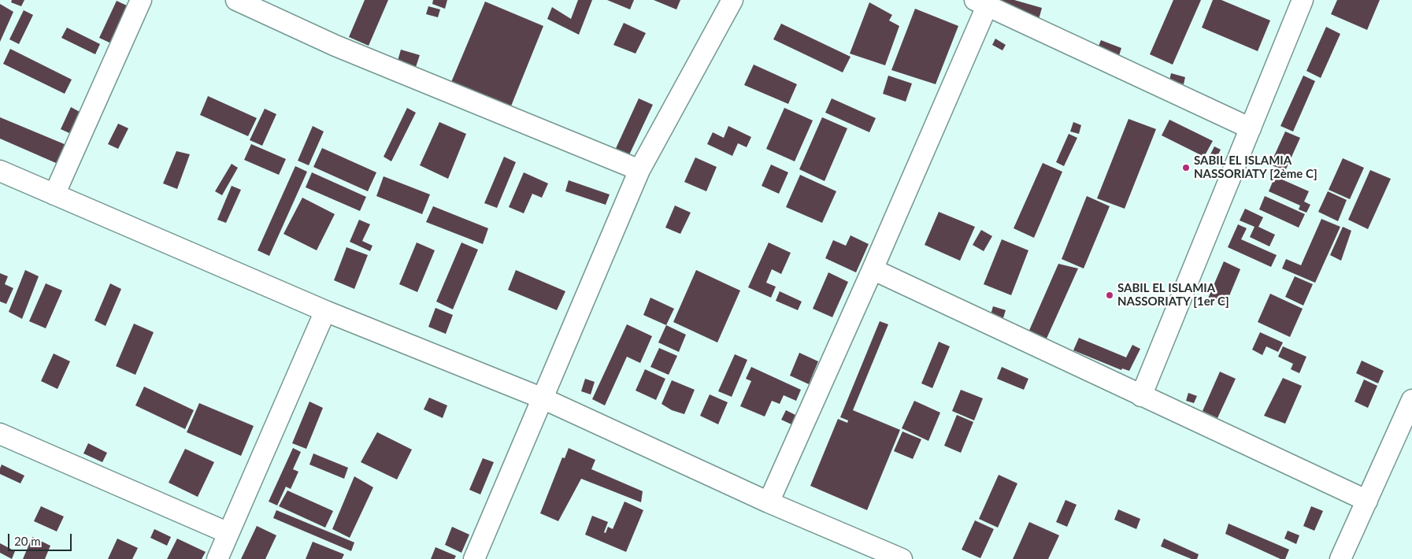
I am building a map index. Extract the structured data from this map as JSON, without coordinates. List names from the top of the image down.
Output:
{
  "places": ["SABIL EL ISLAMIA NASSORIATY [2ème C]", "SABIL EL ISLAMIA NASSORIATY [1er C]"],
  "scale_bar": "20 m"
}
